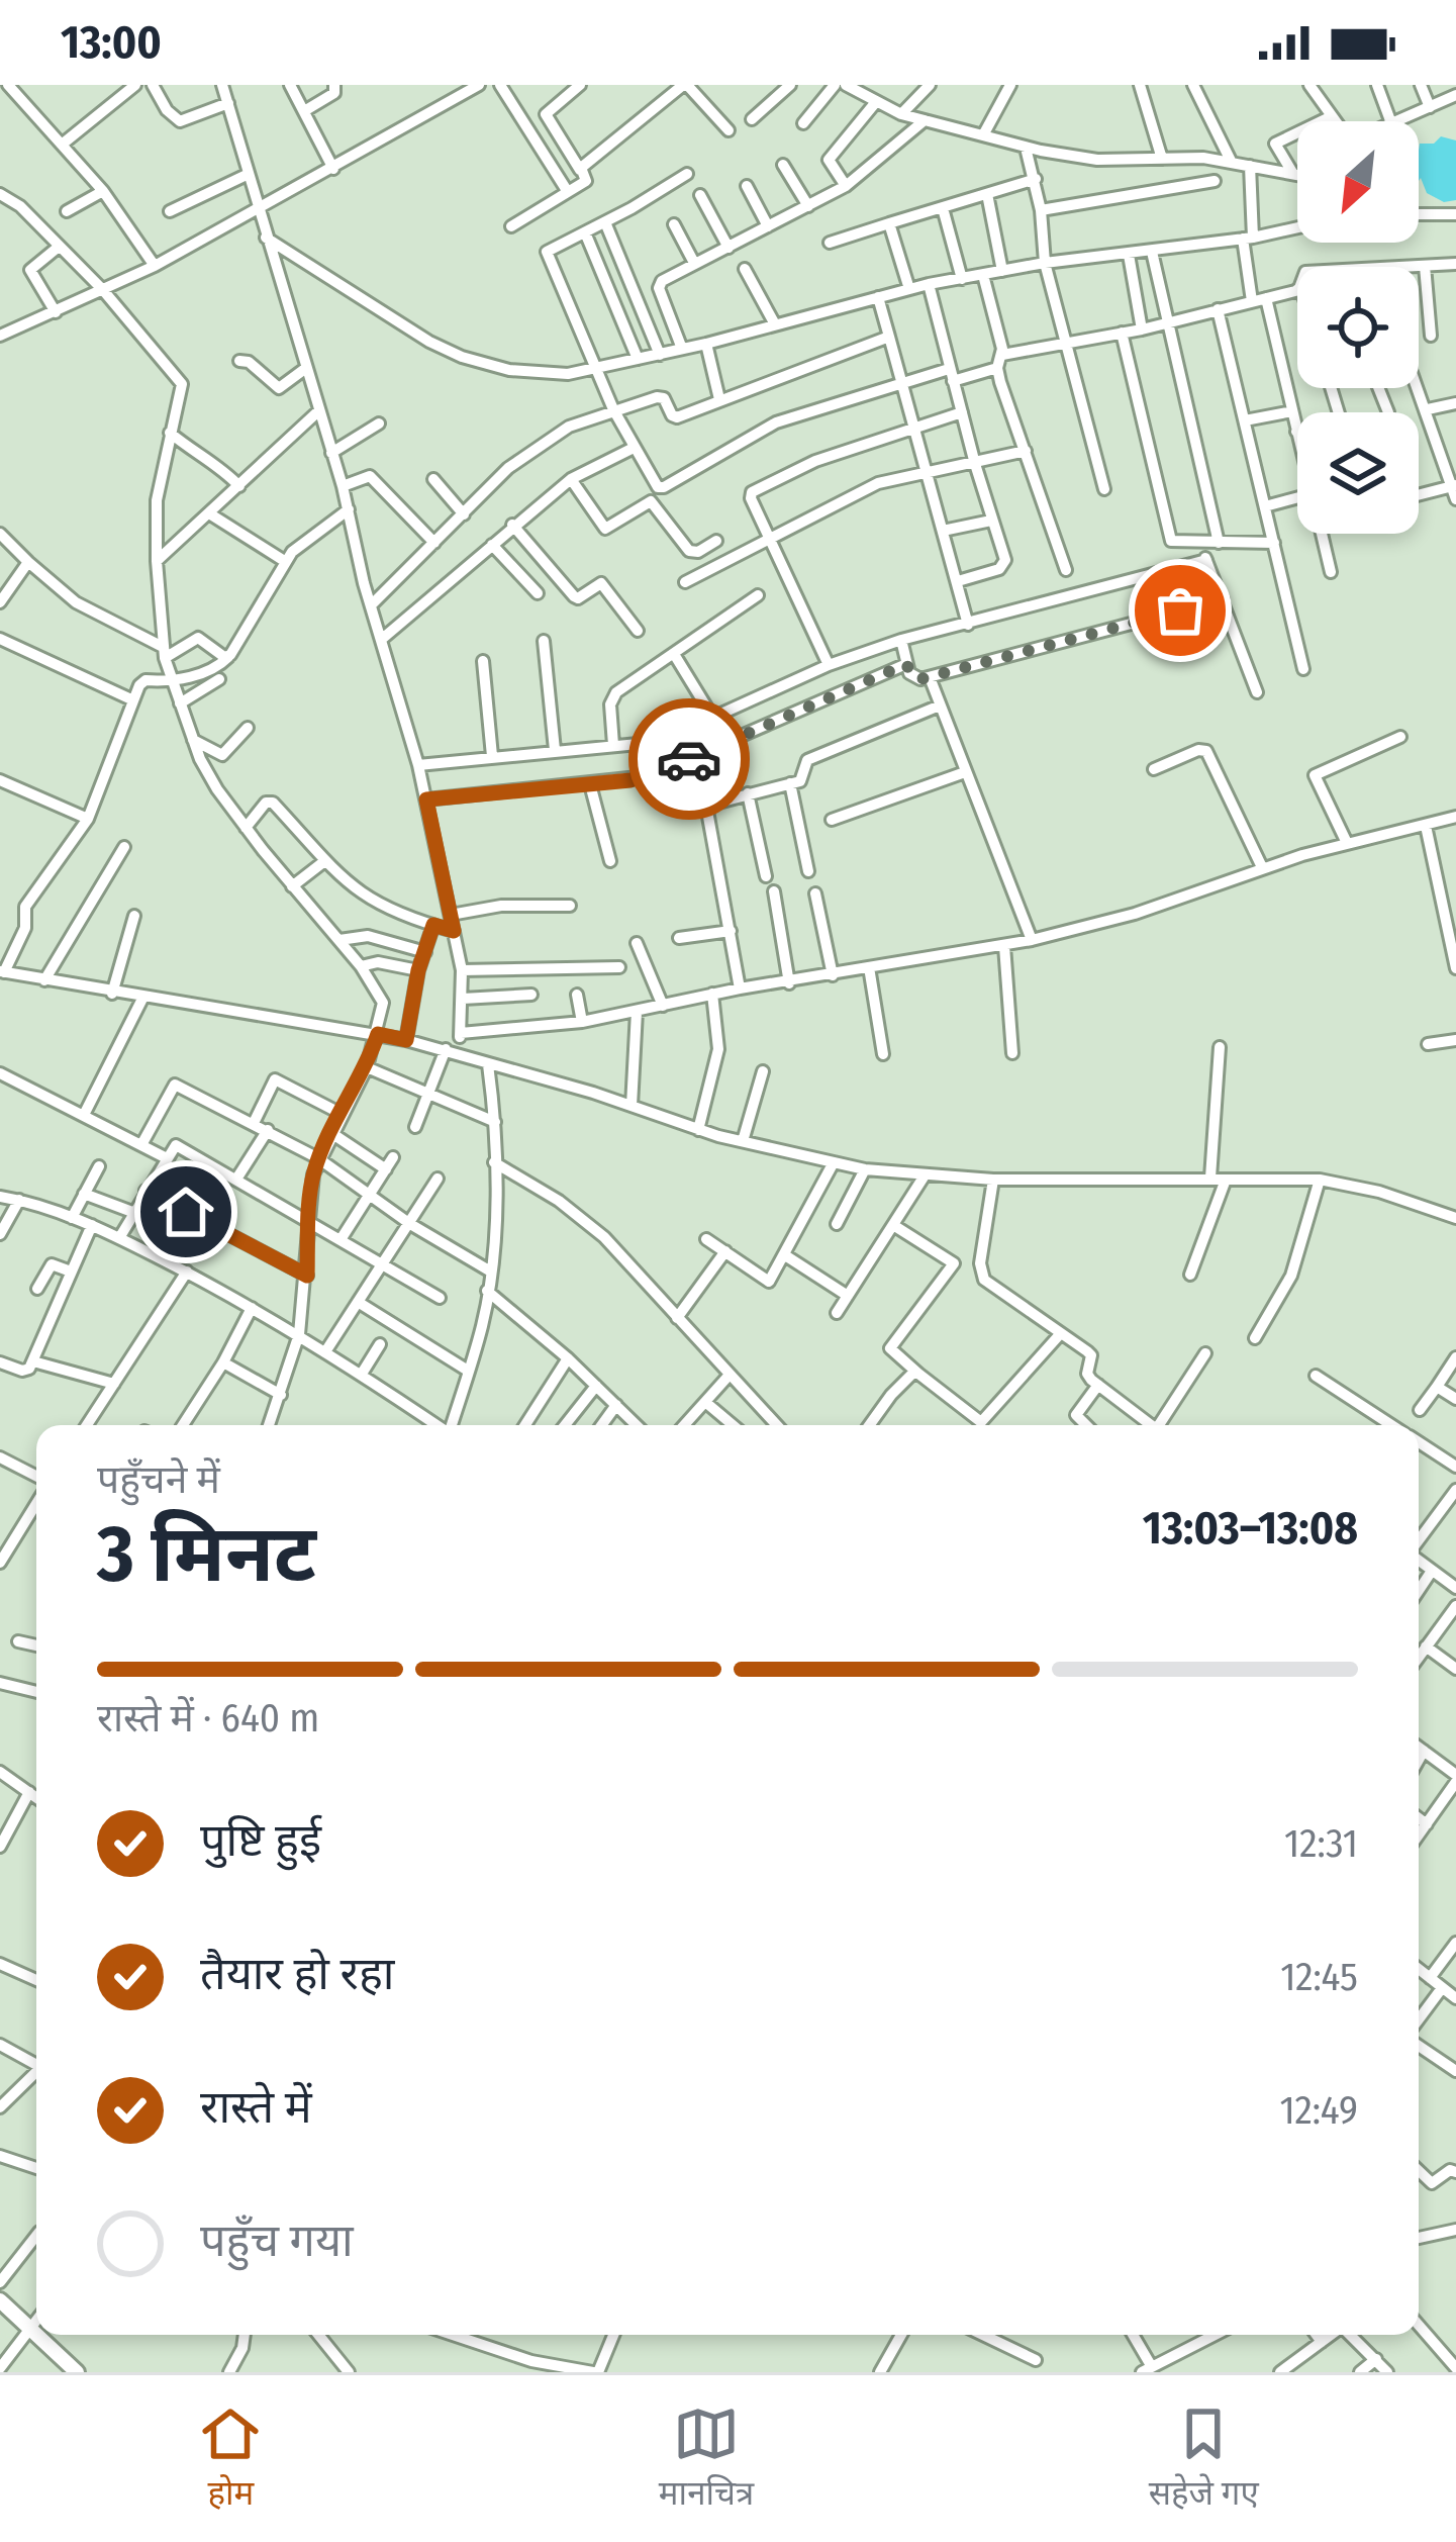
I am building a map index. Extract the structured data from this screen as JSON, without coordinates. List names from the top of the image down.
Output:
{
  "north": "bottom left",
  "page": {
    "status": "13:00",
    "heading": ["3 मिनट", "पहुँचने में", "13:03–13:08"],
    "bar": "रास्ते में · 640 m",
    "list": [
      ["पुष्टि हुई", "12:31"],
      ["तैयार हो रहा", "12:45"],
      ["रास्ते में", "12:49"],
      "पहुँच गया"
    ],
    "tabs": ["होम", "मानचित्र", "सहेजे गए"]
  }
}
